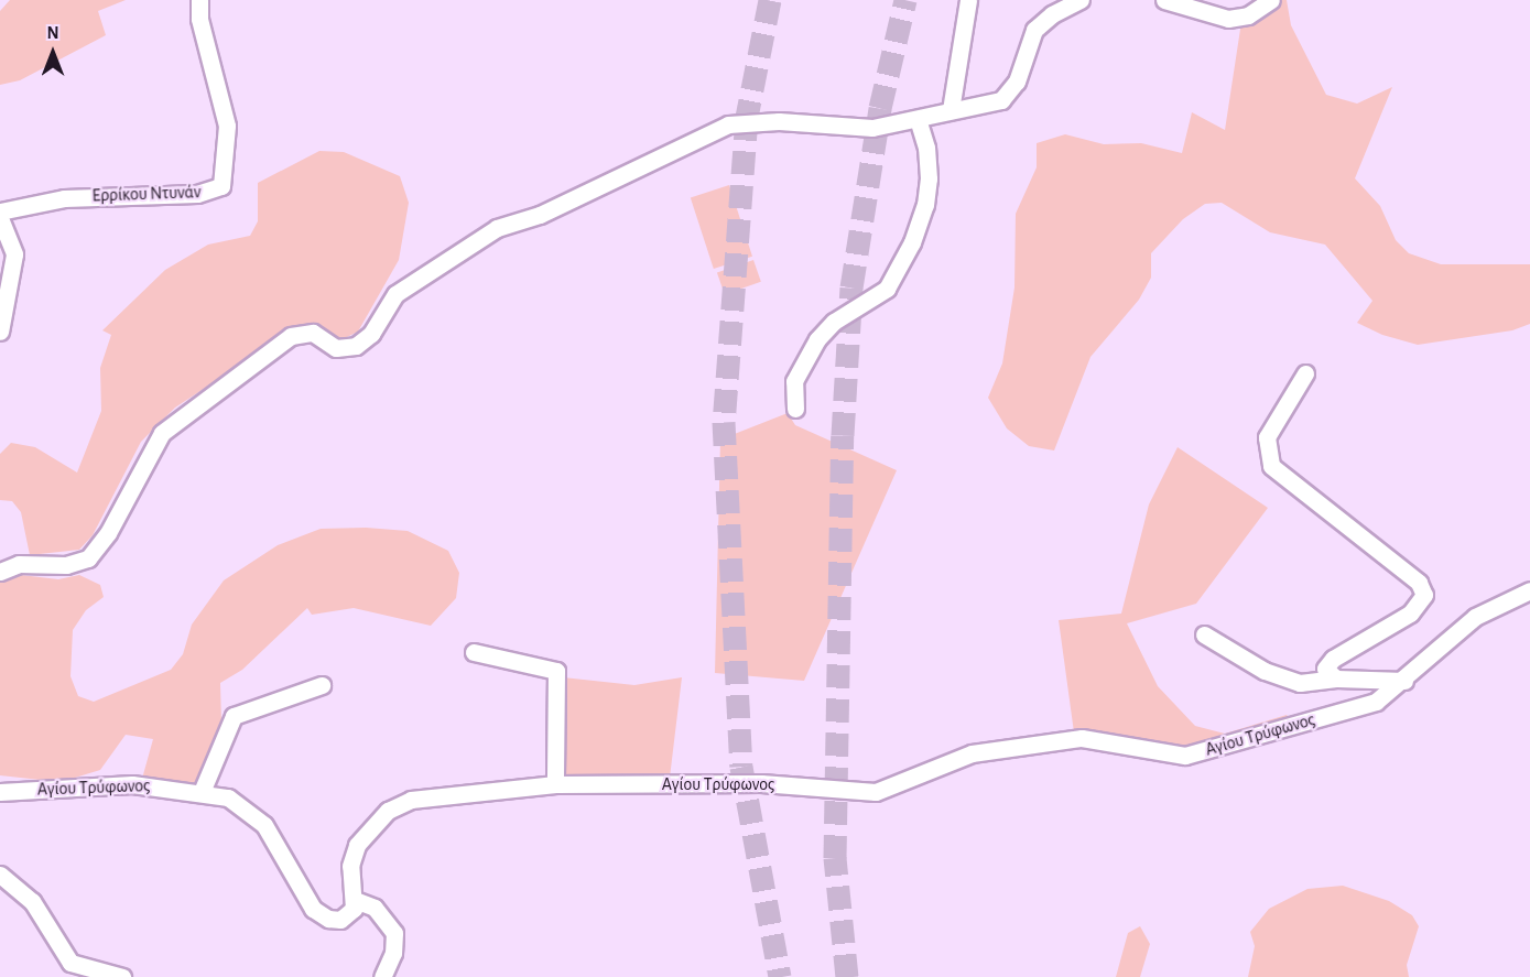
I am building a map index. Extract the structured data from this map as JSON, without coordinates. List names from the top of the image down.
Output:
{
  "streets": {
    "street": ["Ερρίκου Ντυνάν", "Αγίου Τρύφωνος"]
  },
  "north": "top"
}
